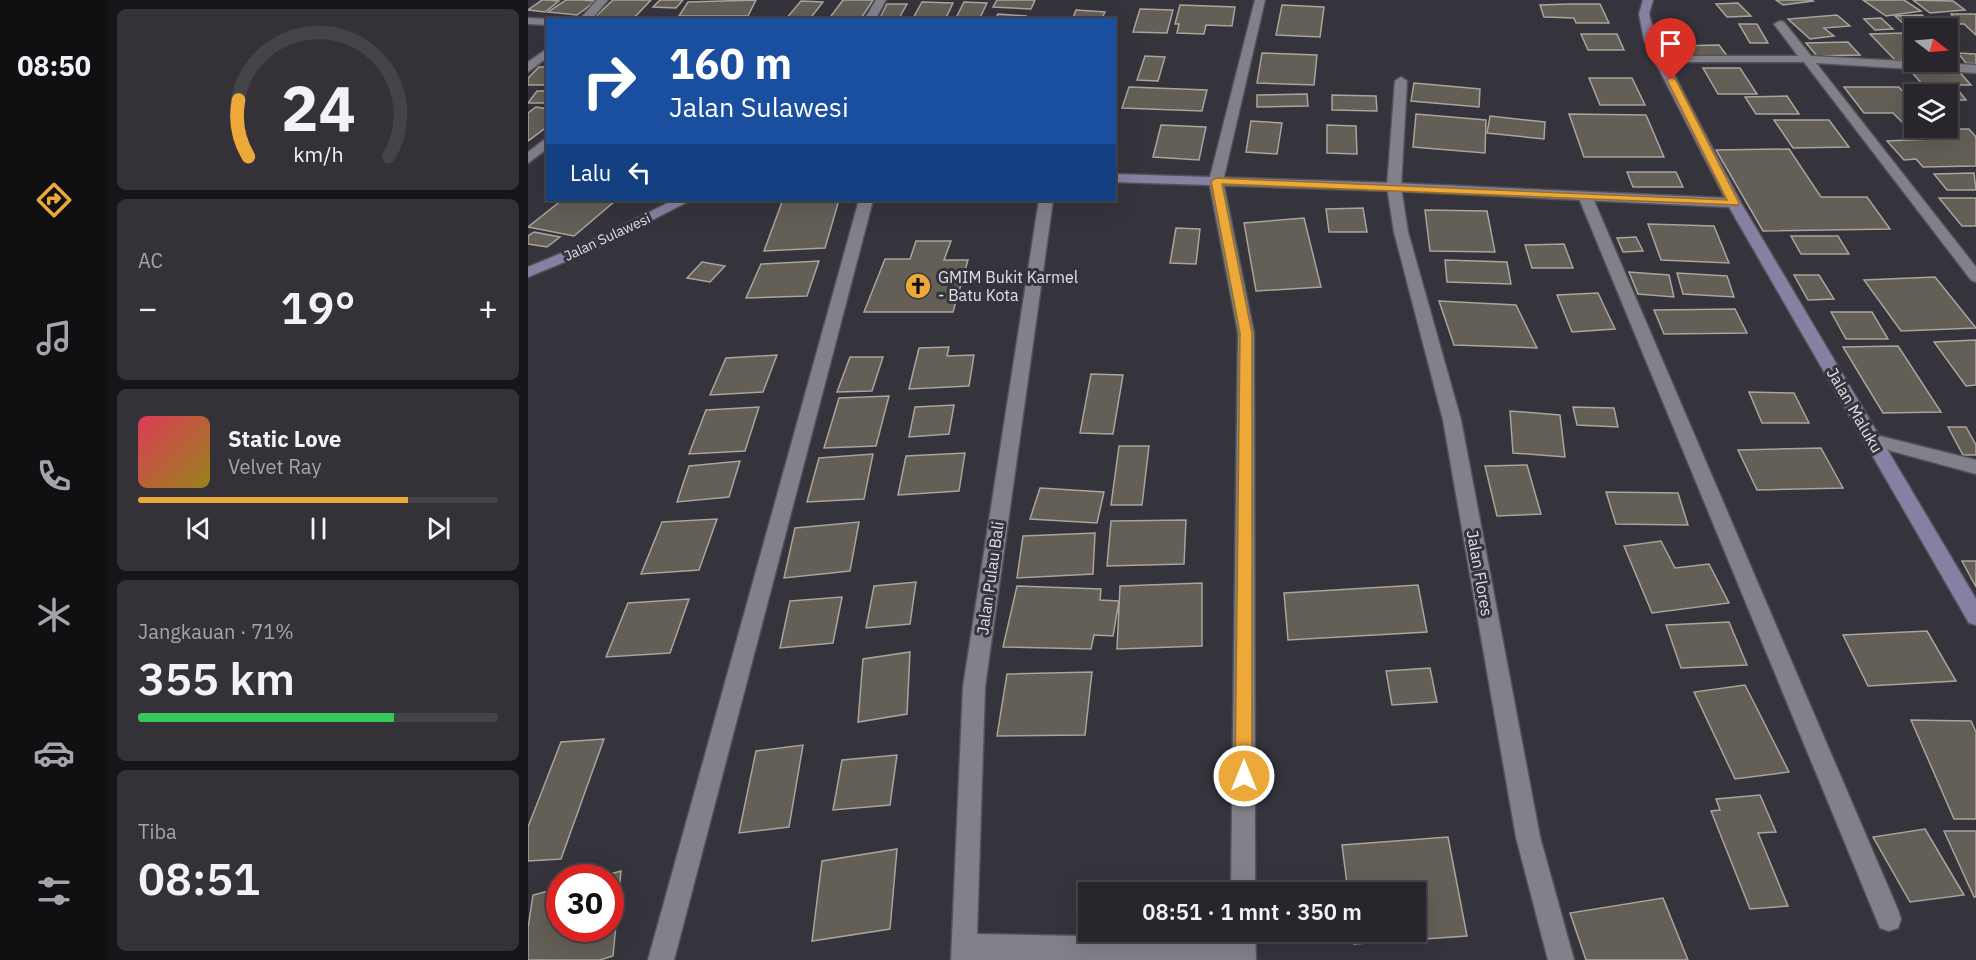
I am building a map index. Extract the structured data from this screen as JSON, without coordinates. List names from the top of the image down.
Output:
{
  "streets": {
    "main road": ["Jalan Sulawesi", "Jalan Maluku"],
    "street": ["Jalan Flores", "Jalan Pulau Bali"]
  },
  "places": {
    "church": ["GMIM Bukit Karmel - Batu Kota"]
  },
  "north": "right",
  "page": {
    "tabs": "08:50",
    "turn": ["160 m", "Jalan Sulawesi"],
    "then": "Lalu",
    "tile": [
      "AC",
      ["Jangkauan · 71%", "355 km"],
      ["Tiba", "08:51"]
    ],
    "heat": ["−", "19°", "+"],
    "song": ["Static Love", "Velvet Ray"],
    "limit": "30",
    "trip": "08:51 · 1 mnt · 350 m",
    "gauge": ["24", "km/h"]
  }
}
